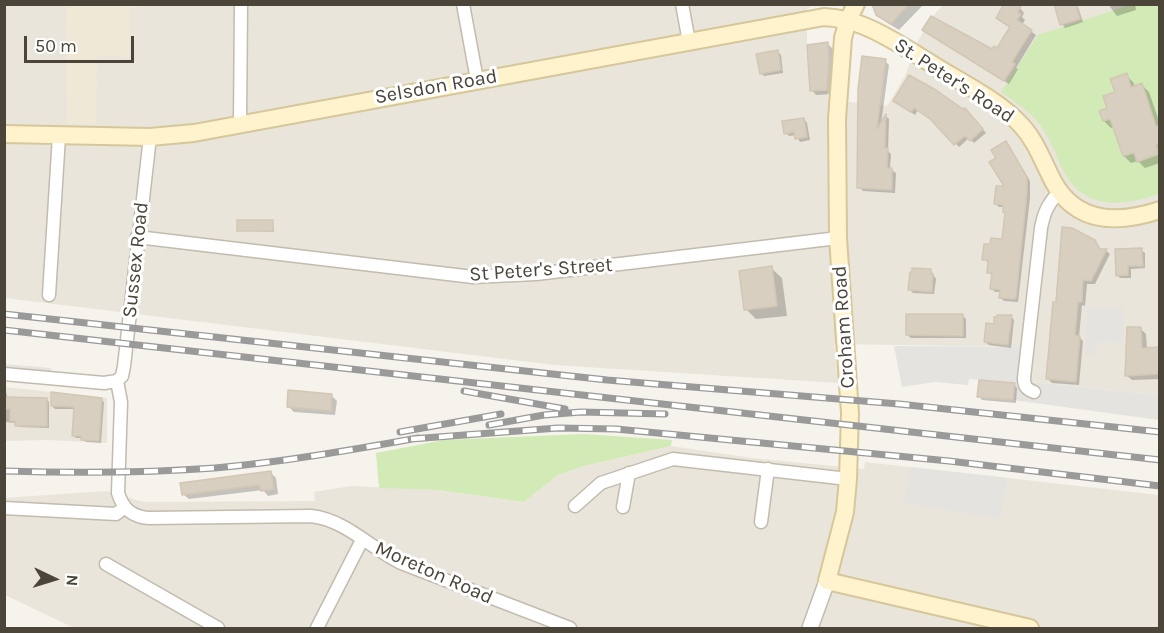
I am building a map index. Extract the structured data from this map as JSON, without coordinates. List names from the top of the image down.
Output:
{
  "streets": {
    "main road": ["St. Peter's Road", "Selsdon Road", "Croham Road"],
    "street": ["Sussex Road", "St Peter's Street", "Moreton Road"]
  },
  "crossings": [
    ["St. Peter's Road", "Selsdon Road"],
    ["St. Peter's Road", "Croham Road"],
    ["Selsdon Road", "Sussex Road"],
    ["Selsdon Road", "Croham Road"],
    ["Sussex Road", "St Peter's Street"],
    ["Sussex Road", "Moreton Road"],
    ["St Peter's Street", "Croham Road"]
  ],
  "scale_bar": "50 m",
  "north": "right"
}
